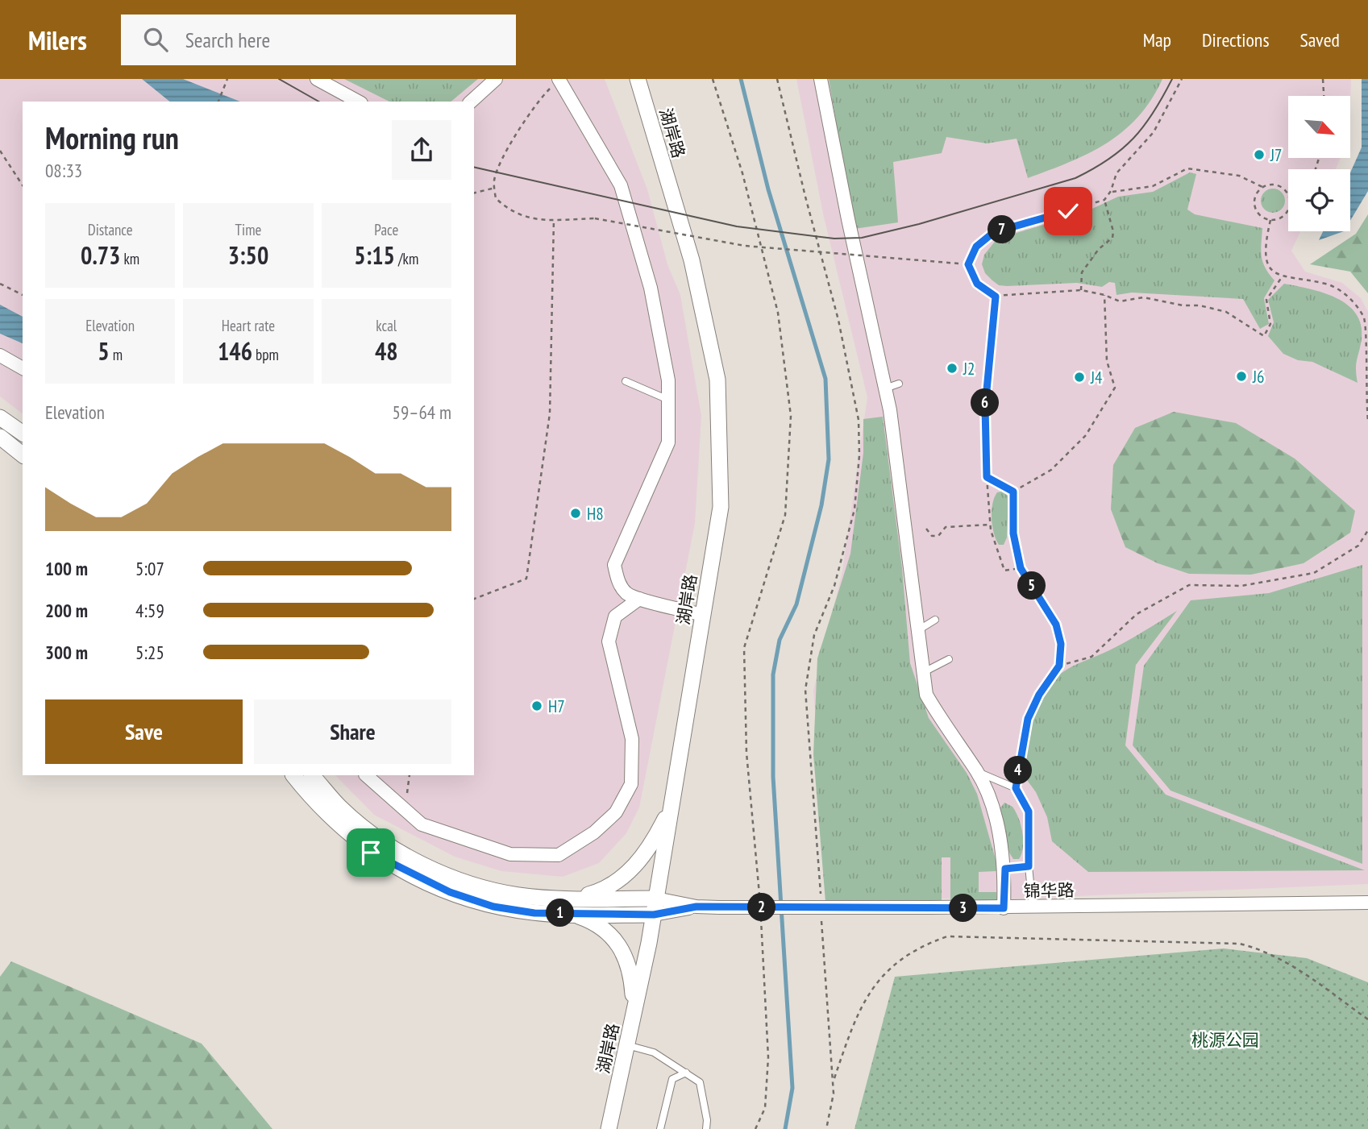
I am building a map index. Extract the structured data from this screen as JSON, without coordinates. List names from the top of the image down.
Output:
{
  "streets": {
    "street": ["湖岸路", "锦华路"]
  },
  "crossings": [
    ["湖岸路", "锦华路"]
  ],
  "parks": ["桃源公园"],
  "places": [
    "J7",
    "J2",
    "J6",
    "J4",
    "H8",
    "H7"
  ],
  "north": "bottom right",
  "page": {
    "header": "Milers",
    "search": "Search here",
    "nav": ["Map", "Directions", "Saved"],
    "heading": ["Morning run", "08:33"],
    "stats": [
      ["Distance", "0.73 km"],
      ["Time", "3:50"],
      ["Pace", "5:15 /km"],
      ["Elevation", "5 m"],
      ["Heart rate", "146 bpm"],
      ["kcal", "48"]
    ],
    "pins": [
      "7",
      "6",
      "5",
      "4",
      "2",
      "3",
      "1"
    ],
    "chart": ["Elevation", "59–64 m"],
    "list": [
      {
        "name": "100 m",
        "note": "5:07"
      },
      {
        "name": "200 m",
        "note": "4:59"
      },
      {
        "name": "300 m",
        "note": "5:25"
      }
    ],
    "buttons": ["Save", "Share"]
  }
}
